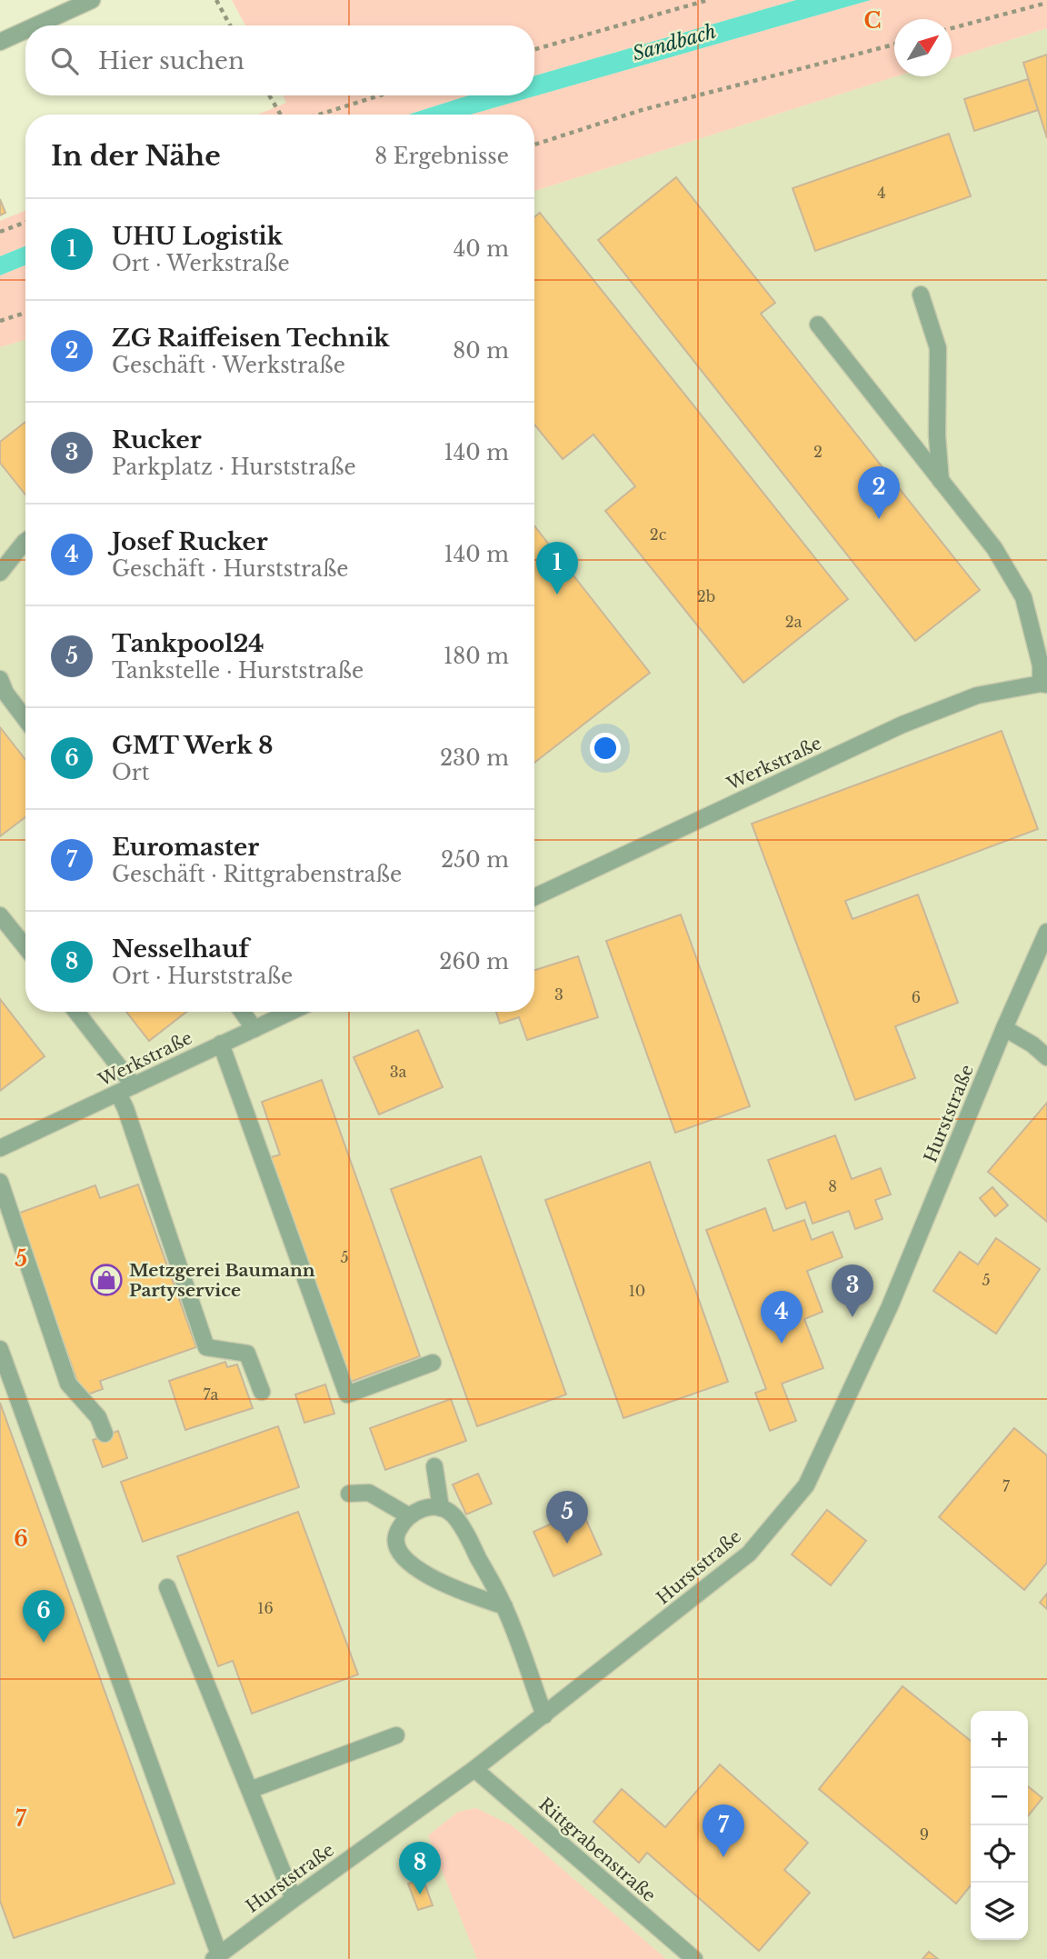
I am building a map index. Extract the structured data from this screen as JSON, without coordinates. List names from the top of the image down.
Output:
{
  "streets": {
    "street": ["Werkstraße", "Hurststraße", "Rittgrabenstraße"]
  },
  "crossings": [
    ["Hurststraße", "Rittgrabenstraße"]
  ],
  "water": ["Sandbach"],
  "places": {
    "shop": ["Metzgerei Baumann Partyservice"]
  },
  "house_numbers": [
    "4",
    "2",
    "2c",
    "2b",
    "2a",
    "3",
    "6",
    "3a",
    "8",
    "5",
    "5",
    "10",
    "7a",
    "7",
    "16",
    "9"
  ],
  "north": "top right",
  "page": {
    "search": "Hier suchen",
    "heading": ["In der Nähe", "8 Ergebnisse"],
    "list": [
      {
        "mark": "1",
        "name": "UHU Logistik",
        "note": "Ort · Werkstraße",
        "value": "40 m"
      },
      {
        "mark": "2",
        "name": "ZG Raiffeisen Technik",
        "note": "Geschäft · Werkstraße",
        "value": "80 m"
      },
      {
        "mark": "3",
        "name": "Rucker",
        "note": "Parkplatz · Hurststraße",
        "value": "140 m"
      },
      {
        "mark": "4",
        "name": "Josef Rucker",
        "note": "Geschäft · Hurststraße",
        "value": "140 m"
      },
      {
        "mark": "5",
        "name": "Tankpool24",
        "note": "Tankstelle · Hurststraße",
        "value": "180 m"
      },
      {
        "mark": "6",
        "name": "GMT Werk 8",
        "note": "Ort",
        "value": "230 m"
      },
      {
        "mark": "7",
        "name": "Euromaster",
        "note": "Geschäft · Rittgrabenstraße",
        "value": "250 m"
      },
      {
        "mark": "8",
        "name": "Nesselhauf",
        "note": "Ort · Hurststraße",
        "value": "260 m"
      }
    ],
    "pins": [
      "2",
      "1",
      "3",
      "4",
      "5",
      "6",
      "7",
      "8"
    ],
    "map_buttons": ["+", "−"]
  },
  "grid": {
    "columns": ["C"],
    "rows": ["5", "6", "7"]
  }
}
